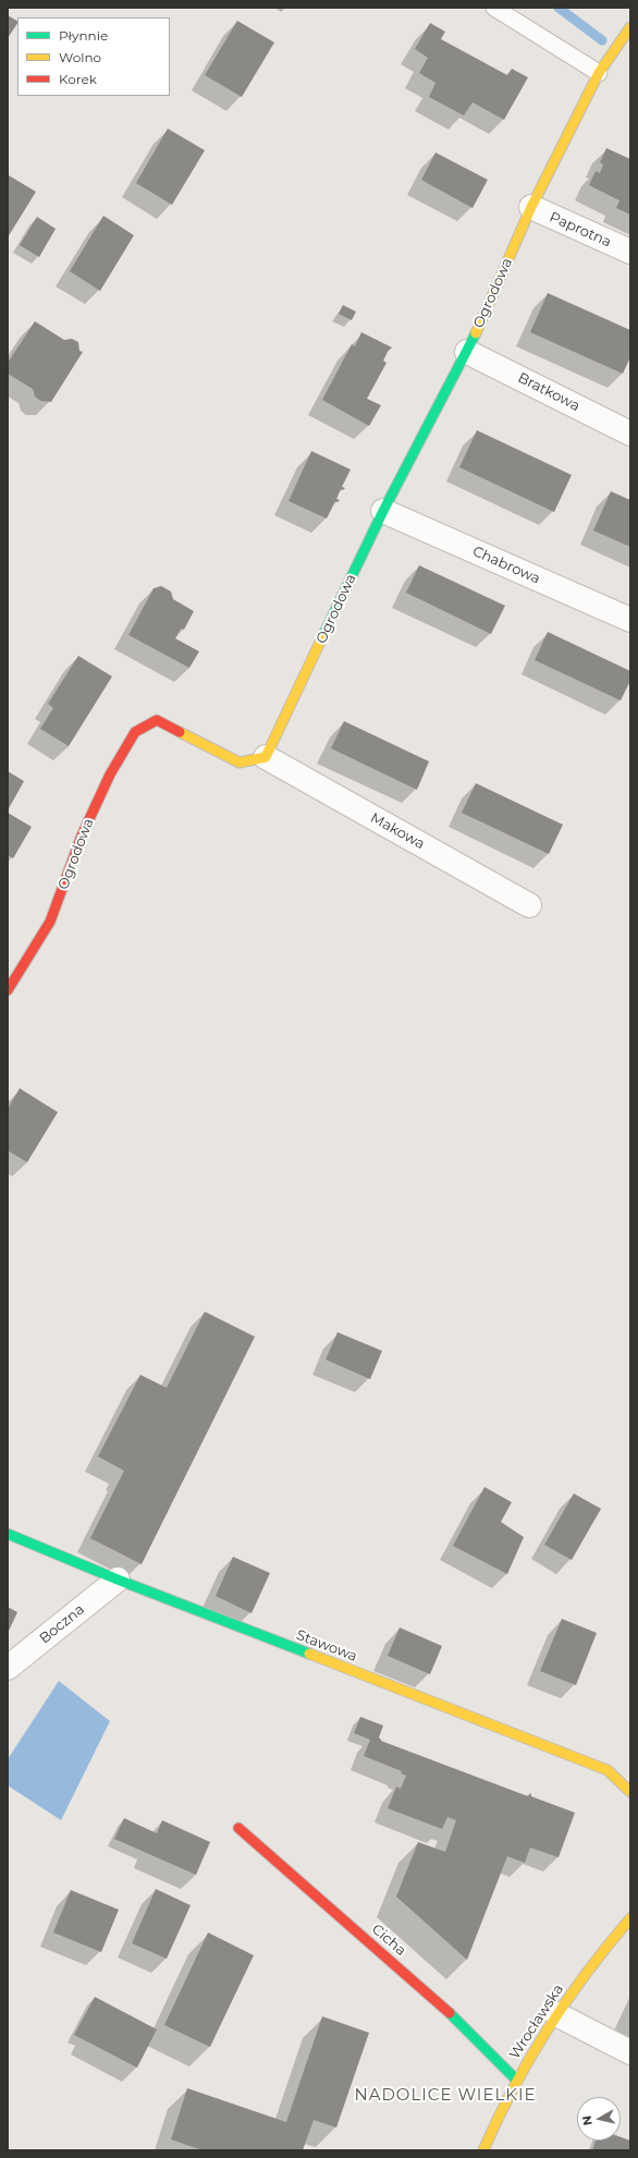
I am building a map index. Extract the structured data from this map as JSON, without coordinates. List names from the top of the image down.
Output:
{
  "streets": {
    "street": [
      "Paprotna",
      "Ogrodowa",
      "Bratkowa",
      "Chabrowa",
      "Makowa",
      "Boczna",
      "Stawowa",
      "Cicha",
      "Wrocławska"
    ]
  },
  "crossings": [
    ["Paprotna", "Ogrodowa"],
    ["Ogrodowa", "Bratkowa"],
    ["Ogrodowa", "Chabrowa"],
    ["Ogrodowa", "Makowa"],
    ["Boczna", "Stawowa"],
    ["Cicha", "Wrocławska"]
  ],
  "districts": ["NADOLICE WIELKIE"],
  "legend": ["Płynnie", "Wolno", "Korek"],
  "north": "left"
}
